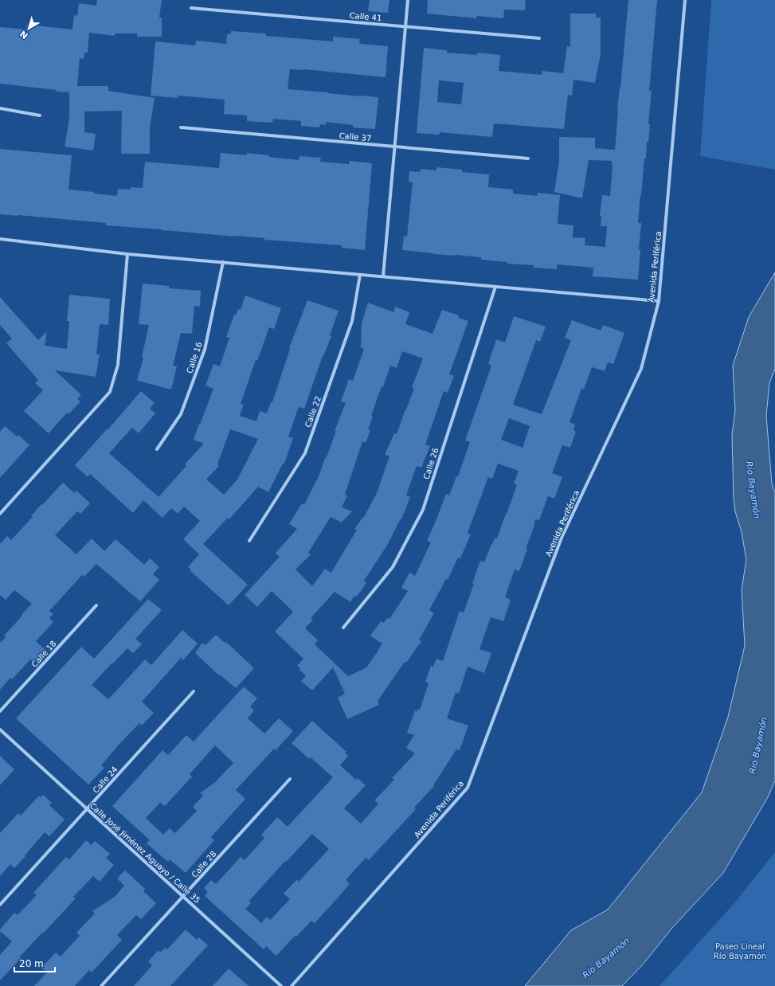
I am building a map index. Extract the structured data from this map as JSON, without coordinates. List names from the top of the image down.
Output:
{
  "streets": {
    "street": [
      "Calle 41",
      "Calle 37",
      "Avenida Periférica",
      "Calle 16",
      "Calle 22",
      "Calle 26",
      "Calle 18",
      "Calle 24",
      "Calle José Jiménez Aguayo / Calle 35",
      "Calle 28"
    ]
  },
  "crossings": [
    ["Calle 24", "Calle José Jiménez Aguayo / Calle 35"],
    ["Calle José Jiménez Aguayo / Calle 35", "Calle 28"]
  ],
  "water": ["Río Bayamón"],
  "parks": ["Paseo Lineal Río Bayamón"],
  "scale_bar": "20 m",
  "north": "bottom left"
}
